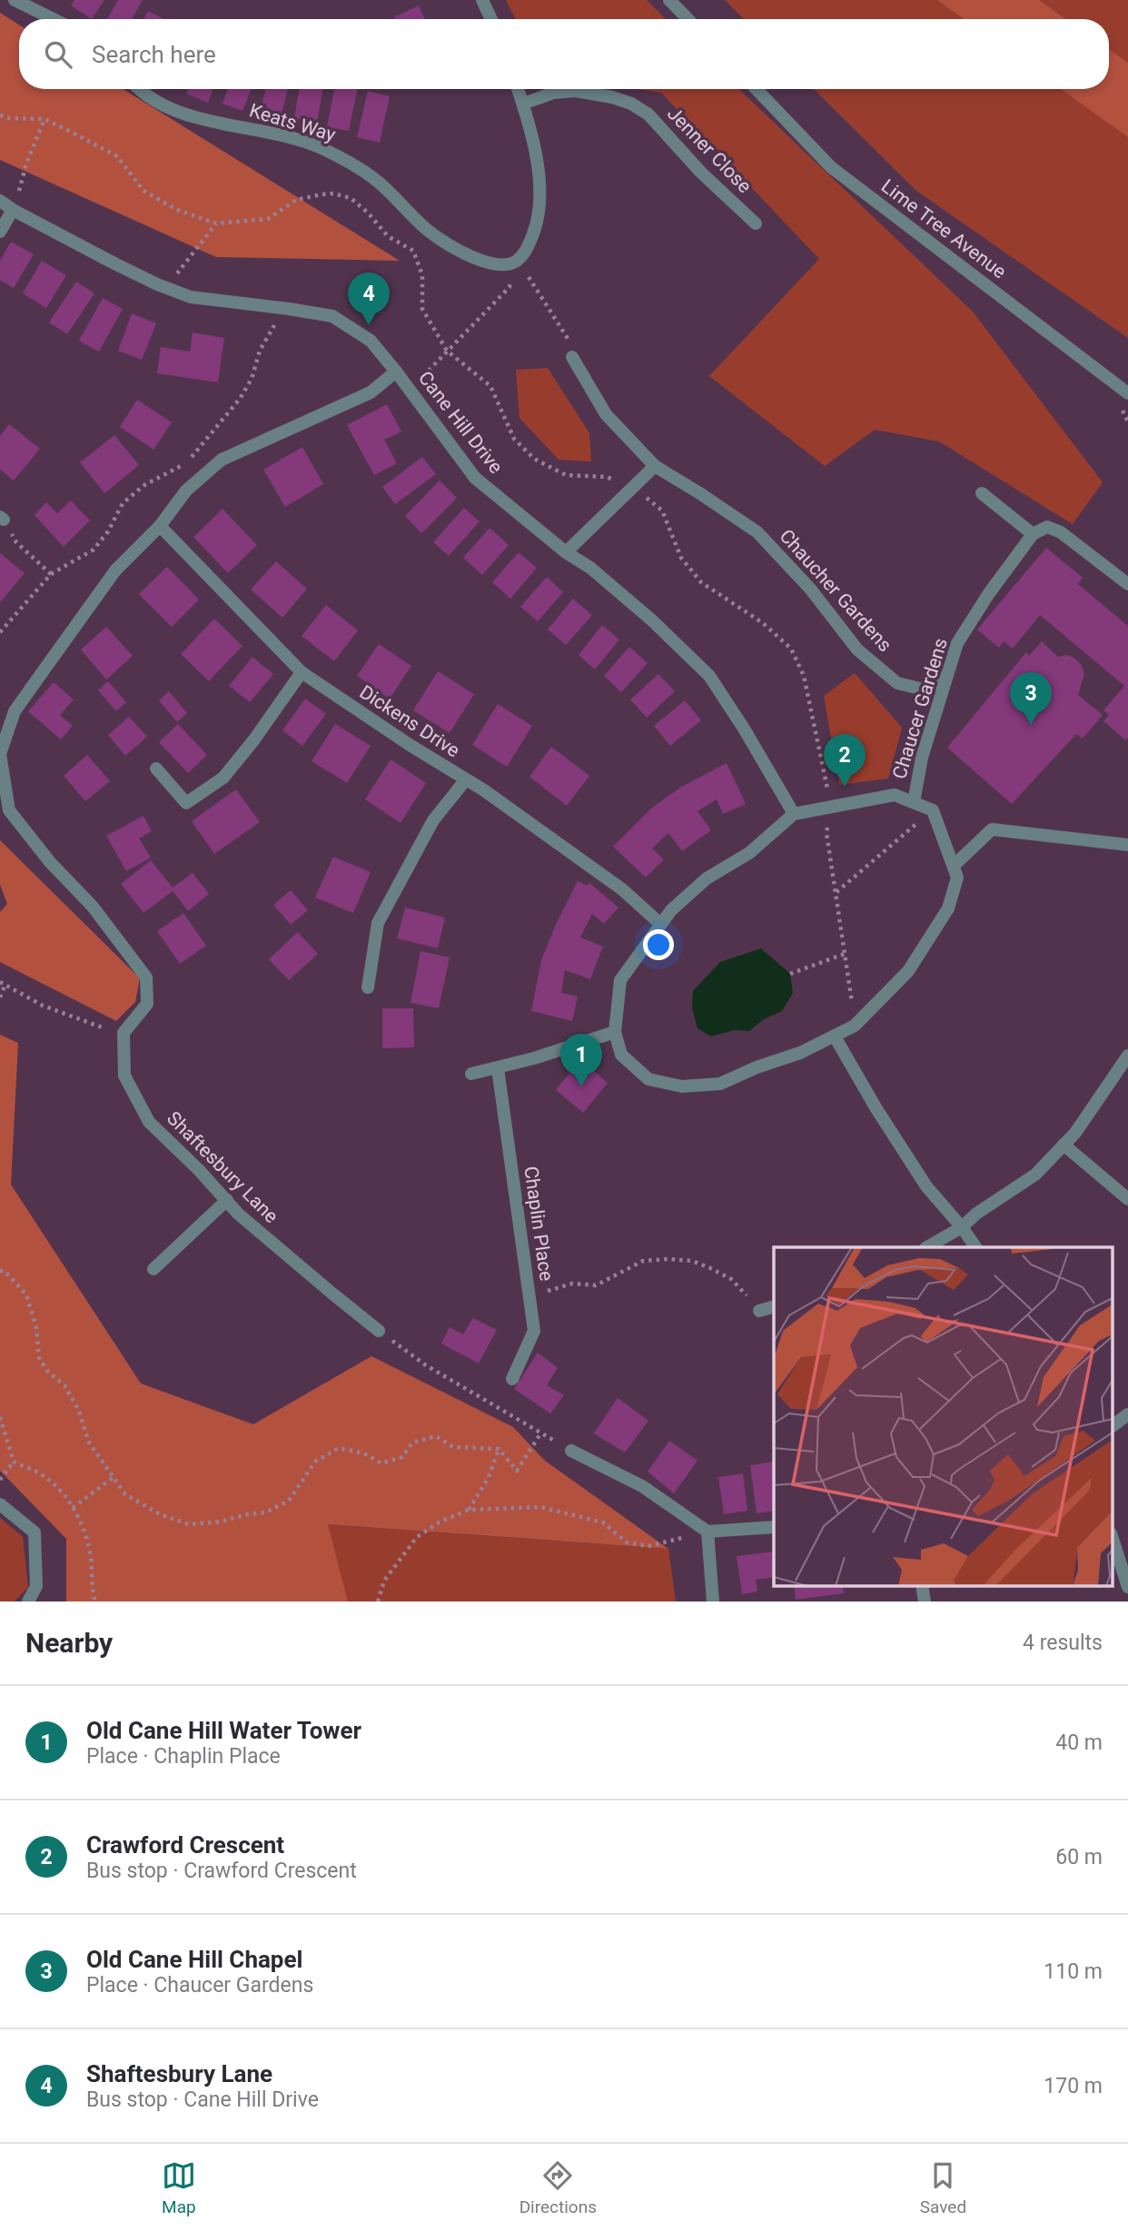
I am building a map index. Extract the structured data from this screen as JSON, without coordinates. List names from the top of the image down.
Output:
{
  "streets": {
    "street": [
      "Keats Way",
      "Jenner Close",
      "Lime Tree Avenue",
      "Cane Hill Drive",
      "Chaucher Gardens",
      "Chaucer Gardens",
      "Dickens Drive",
      "Shaftesbury Lane",
      "Chaplin Place"
    ]
  },
  "crossings": [
    ["Chaucher Gardens", "Chaucer Gardens"]
  ],
  "page": {
    "search": "Search here",
    "pins": [
      "4",
      "3",
      "2",
      "1"
    ],
    "heading": ["Nearby", "4 results"],
    "list": [
      {
        "mark": "1",
        "name": "Old Cane Hill Water Tower",
        "note": "Place · Chaplin Place",
        "value": "40 m"
      },
      {
        "mark": "2",
        "name": "Crawford Crescent",
        "note": "Bus stop · Crawford Crescent",
        "value": "60 m"
      },
      {
        "mark": "3",
        "name": "Old Cane Hill Chapel",
        "note": "Place · Chaucer Gardens",
        "value": "110 m"
      },
      {
        "mark": "4",
        "name": "Shaftesbury Lane",
        "note": "Bus stop · Cane Hill Drive",
        "value": "170 m"
      }
    ],
    "nav": ["Map", "Directions", "Saved"]
  }
}
